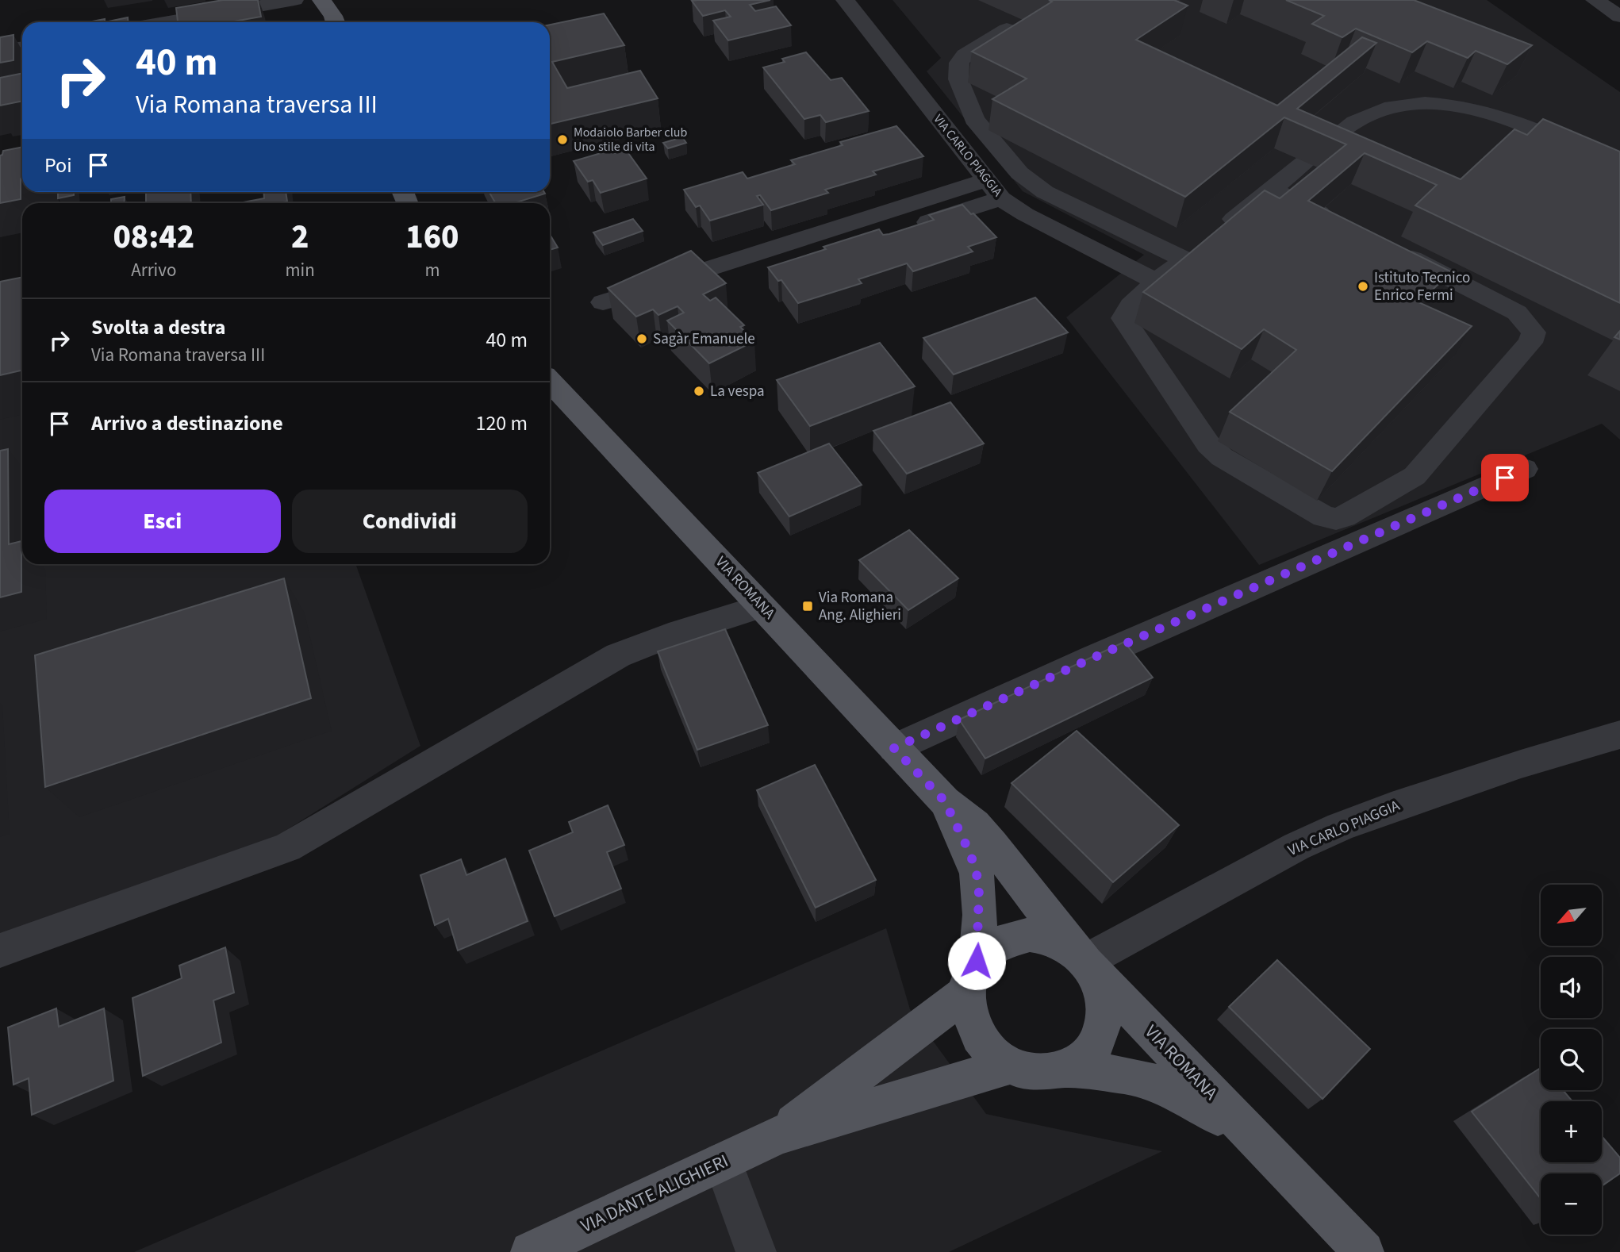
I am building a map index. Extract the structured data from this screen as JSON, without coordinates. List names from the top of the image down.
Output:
{
  "streets": {
    "main road": ["VIA ROMANA", "VIA DANTE ALIGHIERI"],
    "street": ["VIA CARLO PIAGGIA"]
  },
  "crossings": [
    ["VIA CARLO PIAGGIA", "VIA ROMANA"],
    ["VIA CARLO PIAGGIA", "VIA DANTE ALIGHIERI"],
    ["VIA ROMANA", "VIA DANTE ALIGHIERI"]
  ],
  "places": {
    "other": [
      "Modaiolo Barber club Uno stile di vita",
      "Istituto Tecnico Enrico Fermi",
      "Sagàr Emanuele",
      "La vespa"
    ],
    "transit": ["Via Romana Ang. Alighieri"]
  },
  "north": "bottom left",
  "page": {
    "turn": ["40 m", "Via Romana traversa III"],
    "then": "Poi",
    "eta": [
      "08:42",
      "Arrivo",
      "2",
      "min",
      "160",
      "m"
    ],
    "list": [
      {
        "name": "Svolta a destra",
        "note": "Via Romana traversa III",
        "value": "40 m"
      },
      {
        "name": "Arrivo a destinazione",
        "value": "120 m"
      }
    ],
    "buttons": ["Esci", "Condividi"],
    "map_buttons": ["+", "−"]
  }
}
